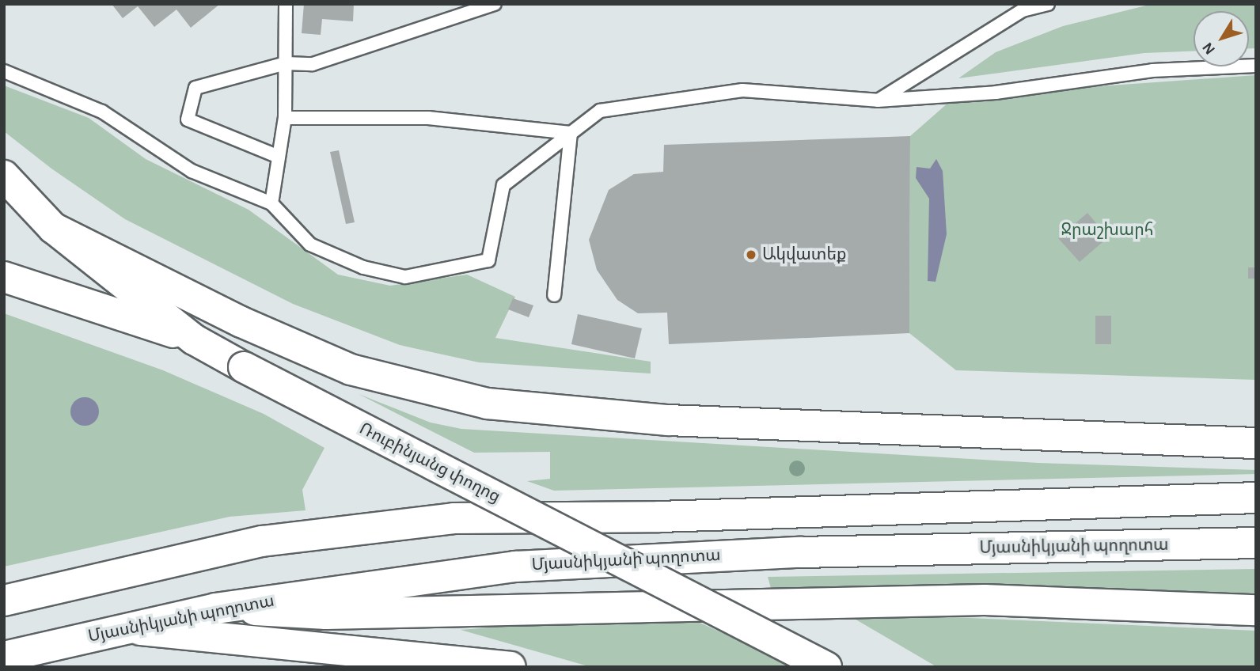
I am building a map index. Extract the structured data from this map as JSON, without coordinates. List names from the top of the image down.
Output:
{
  "streets": {
    "main road": ["Ռուբինյանց փողոց", "Մյասնիկյանի պողոտա"]
  },
  "parks": ["Ջրաշխարհ"],
  "places": ["Ակվատեք"],
  "north": "bottom left"
}
